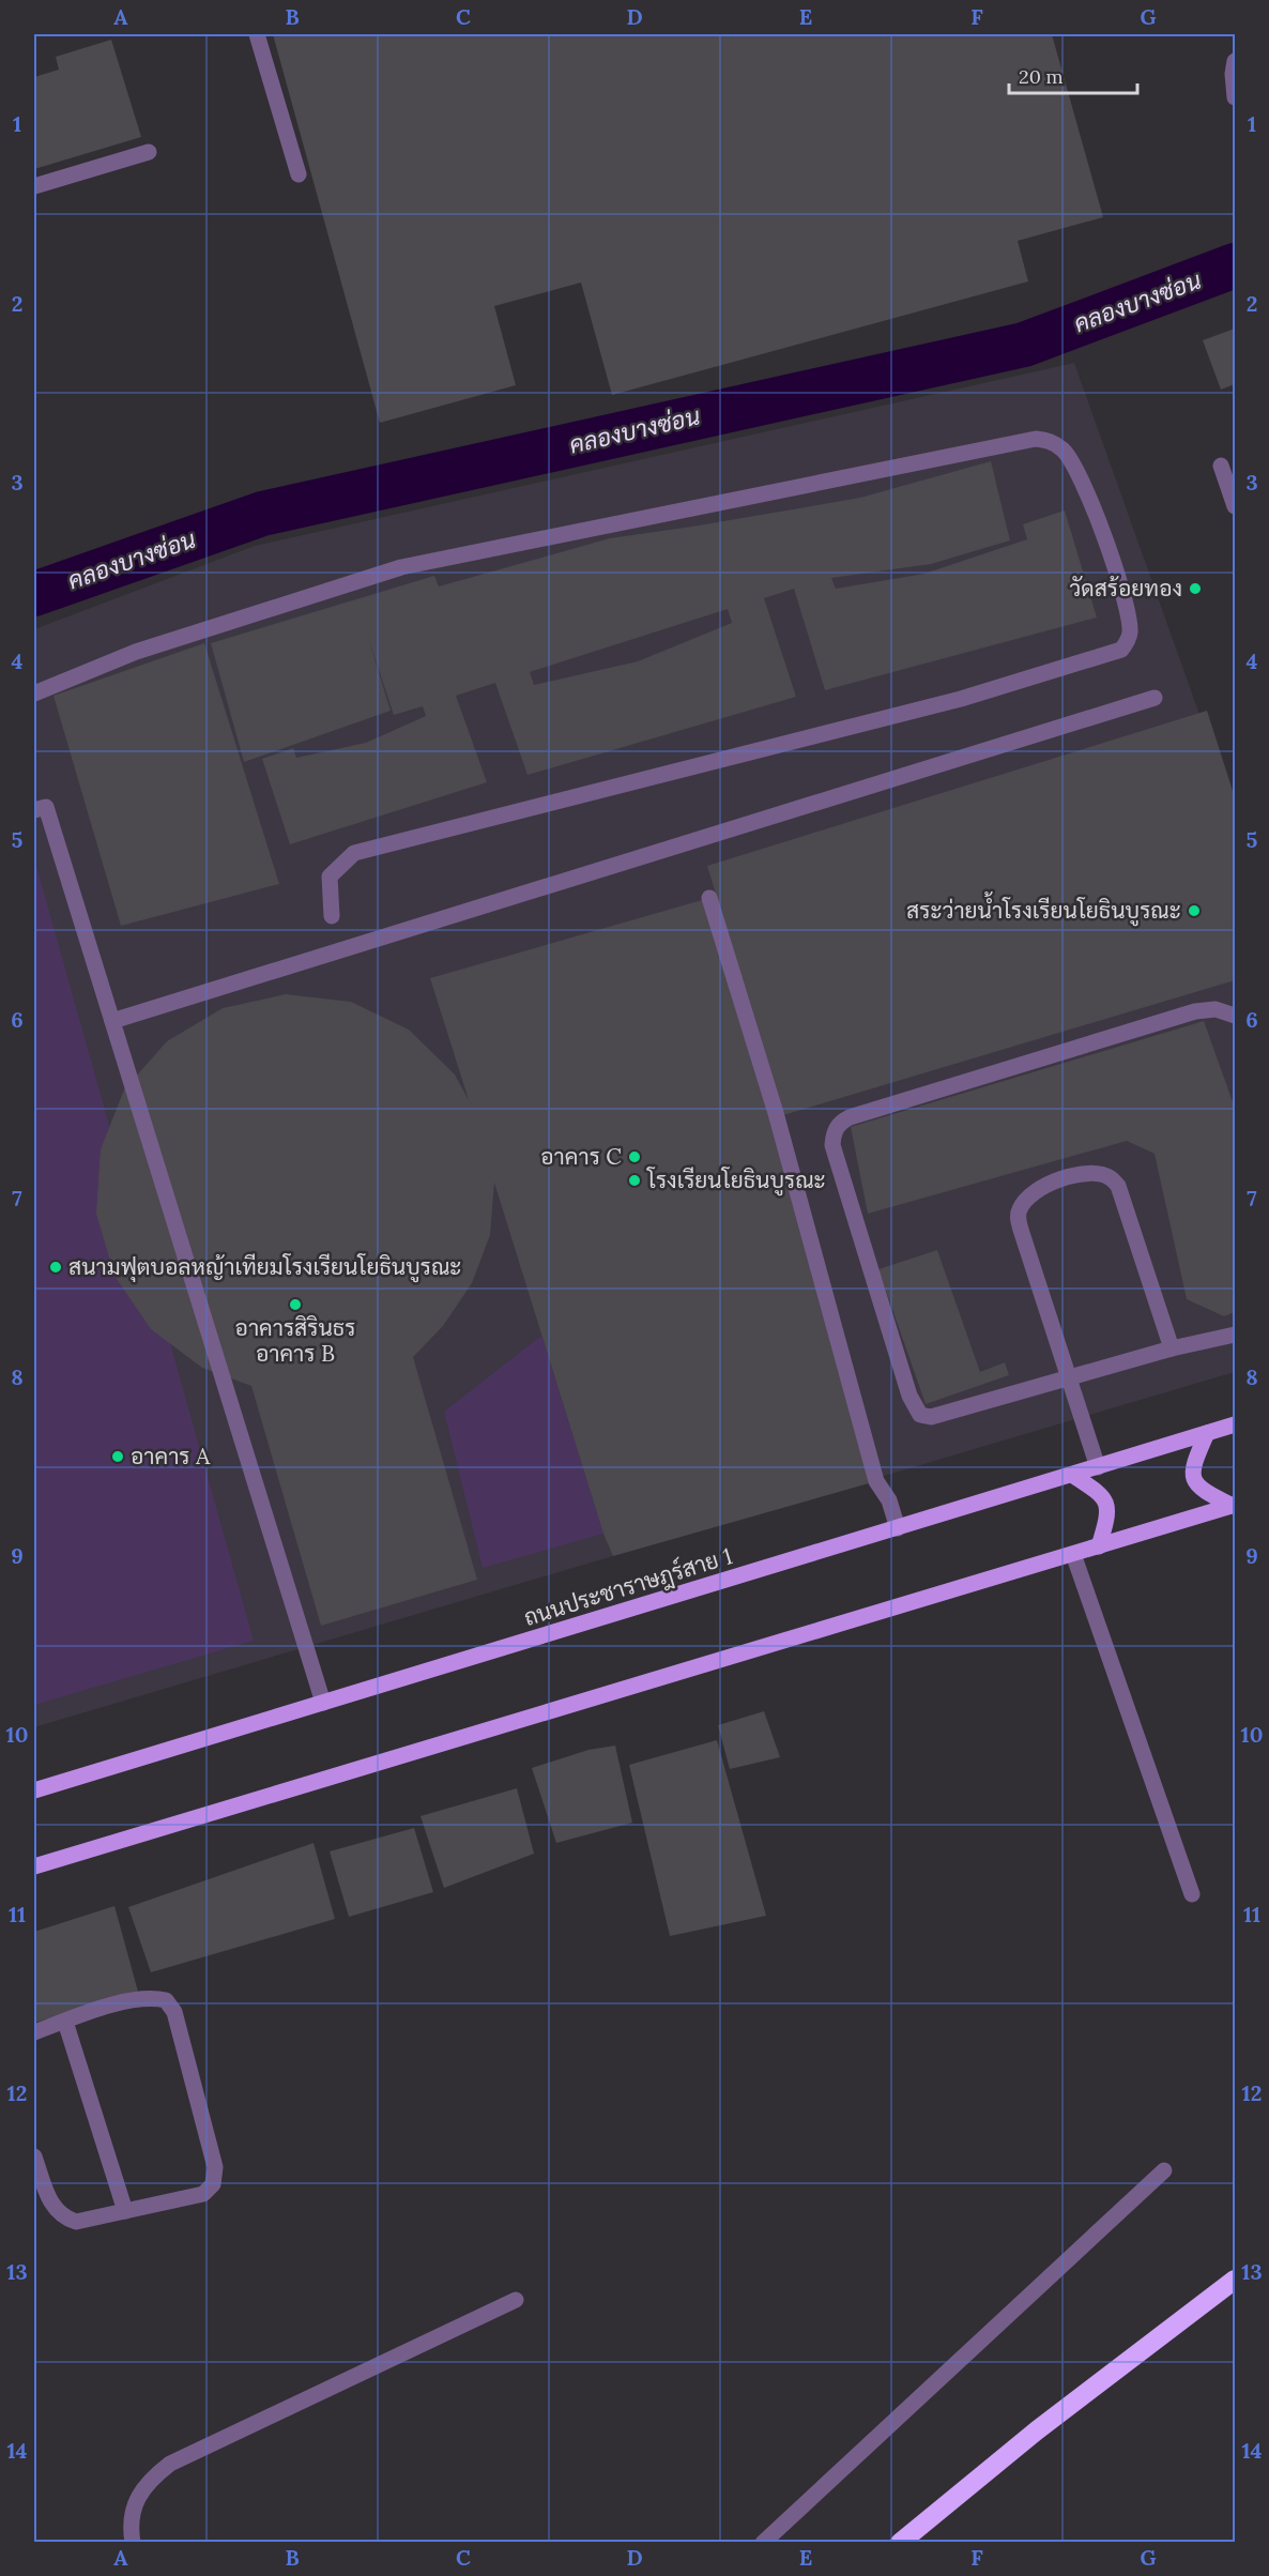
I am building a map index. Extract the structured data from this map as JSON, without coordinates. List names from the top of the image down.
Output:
{
  "streets": {
    "main road": ["ถนนประชาราษฎร์สาย 1"]
  },
  "water": ["คลองบางซ่อน"],
  "places": [
    "วัดสร้อยทอง",
    "สระว่ายนํ้าโรงเรียนโยธินบูรณะ",
    "อาคาร C",
    "โรงเรียนโยธินบูรณะ",
    "สนามฟุตบอลหญ้าเทียมโรงเรียนโยธินบูรณะ",
    "อาคารสิรินธร อาคาร B",
    "อาคาร A"
  ],
  "scale_bar": "20 m",
  "grid": {
    "columns": [
      "A",
      "B",
      "C",
      "D",
      "E",
      "F",
      "G"
    ],
    "rows": [
      "1",
      "2",
      "3",
      "4",
      "5",
      "6",
      "7",
      "8",
      "9",
      "10",
      "11",
      "12",
      "13",
      "14"
    ]
  }
}
